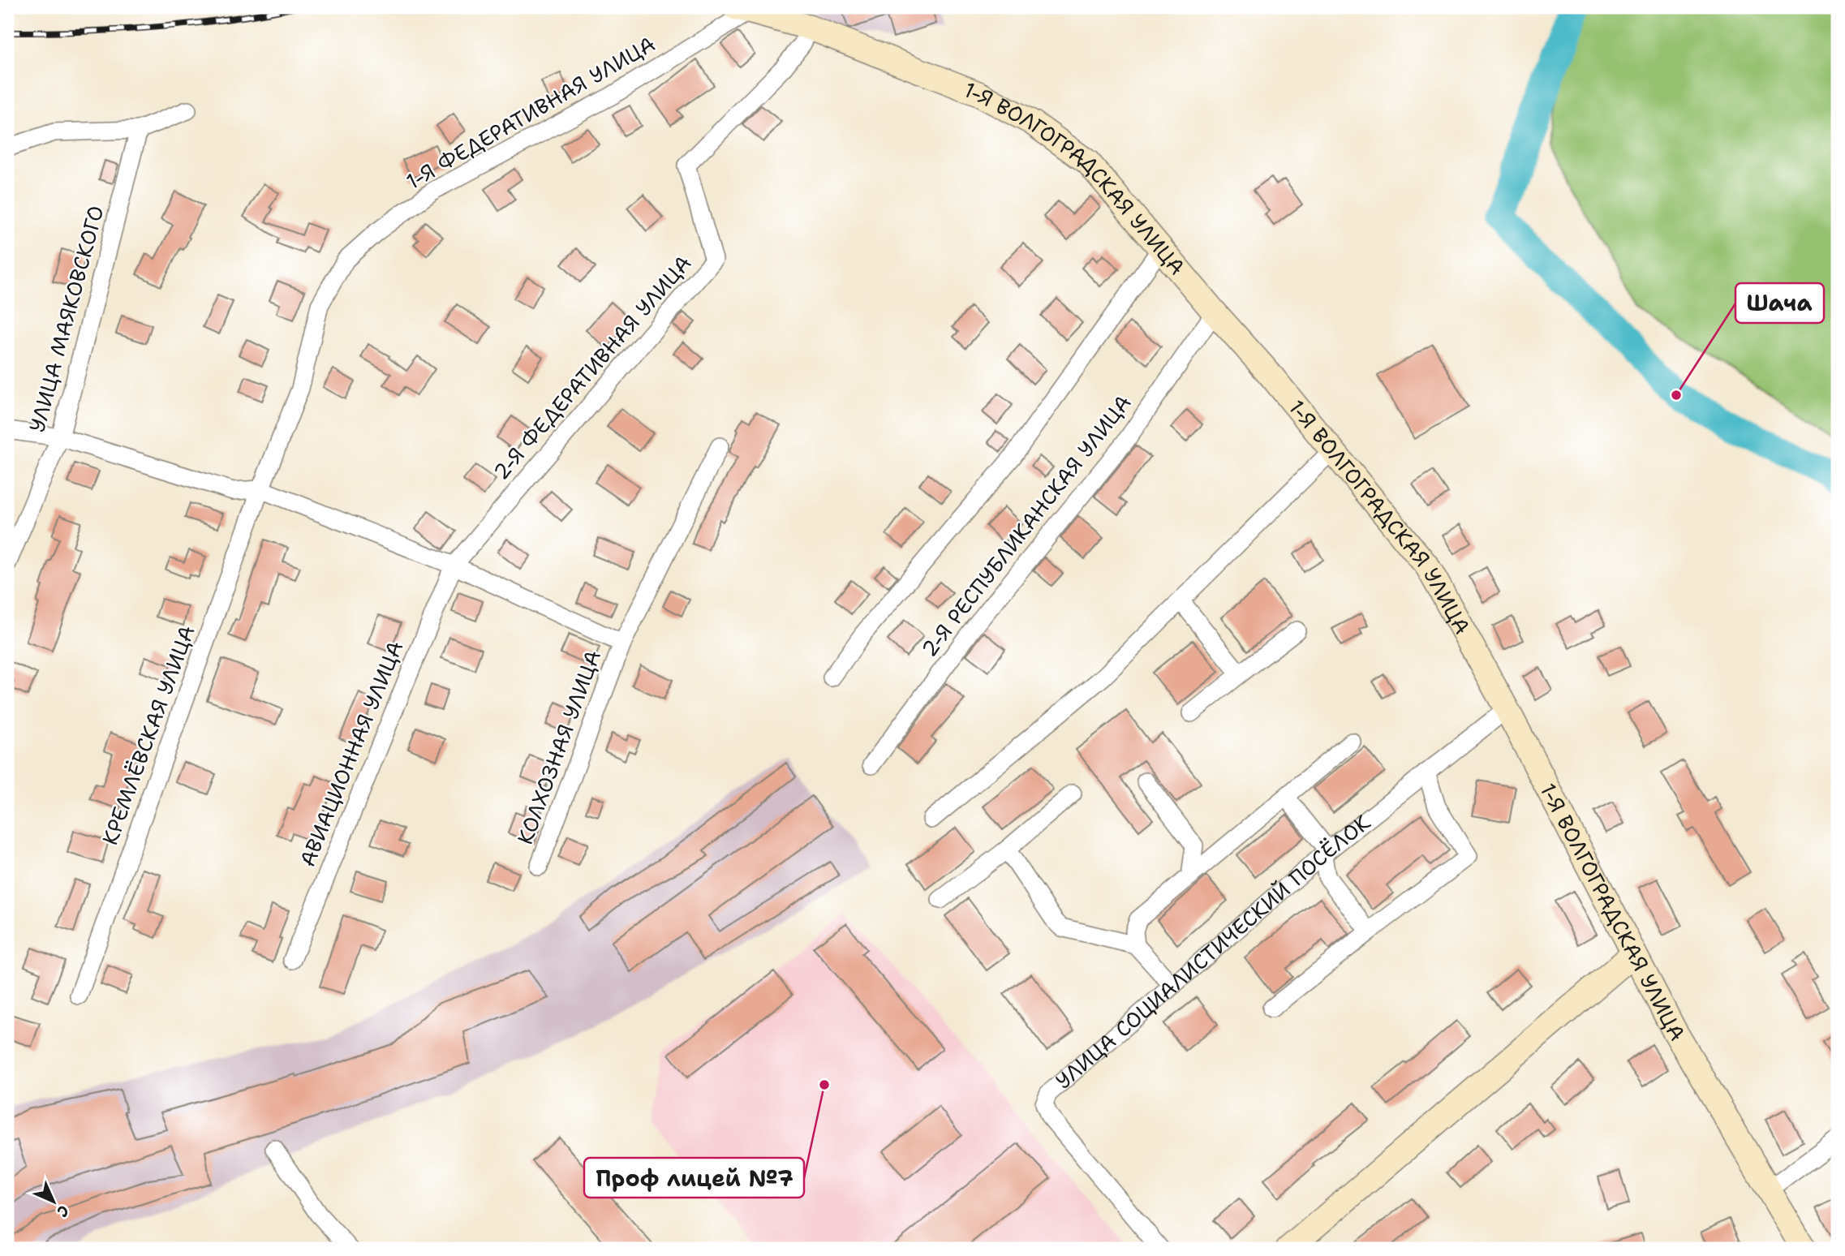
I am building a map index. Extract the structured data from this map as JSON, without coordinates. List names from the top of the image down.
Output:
{
  "streets": {
    "street": [
      "1-Я ФЕДЕРАТИВНАЯ УЛИЦА",
      "1-Я ВОЛГОГРАДСКАЯ УЛИЦА",
      "УЛИЦА МАЯКОВСКОГО",
      "2-Я ФЕДЕРАТИВНАЯ УЛИЦА",
      "2-Я РЕСПУБЛИКАНСКАЯ УЛИЦА",
      "КРЕМЛЁВСКАЯ УЛИЦА",
      "КОЛХОЗНАЯ УЛИЦА",
      "АВИАЦИОННАЯ УЛИЦА",
      "УЛИЦА СОЦИАЛИСТИЧЕСКИЙ ПОСЁЛОК"
    ]
  },
  "crossings": [
    ["1-Я ФЕДЕРАТИВНАЯ УЛИЦА", "1-Я ВОЛГОГРАДСКАЯ УЛИЦА"],
    ["1-Я ФЕДЕРАТИВНАЯ УЛИЦА", "КРЕМЛЁВСКАЯ УЛИЦА"],
    ["1-Я ВОЛГОГРАДСКАЯ УЛИЦА", "2-Я ФЕДЕРАТИВНАЯ УЛИЦА"],
    ["1-Я ВОЛГОГРАДСКАЯ УЛИЦА", "2-Я РЕСПУБЛИКАНСКАЯ УЛИЦА"],
    ["1-Я ВОЛГОГРАДСКАЯ УЛИЦА", "УЛИЦА СОЦИАЛИСТИЧЕСКИЙ ПОСЁЛОК"],
    ["2-Я ФЕДЕРАТИВНАЯ УЛИЦА", "АВИАЦИОННАЯ УЛИЦА"]
  ],
  "places": ["Шача", "Проф лицей №7"],
  "north": "bottom right"
}
